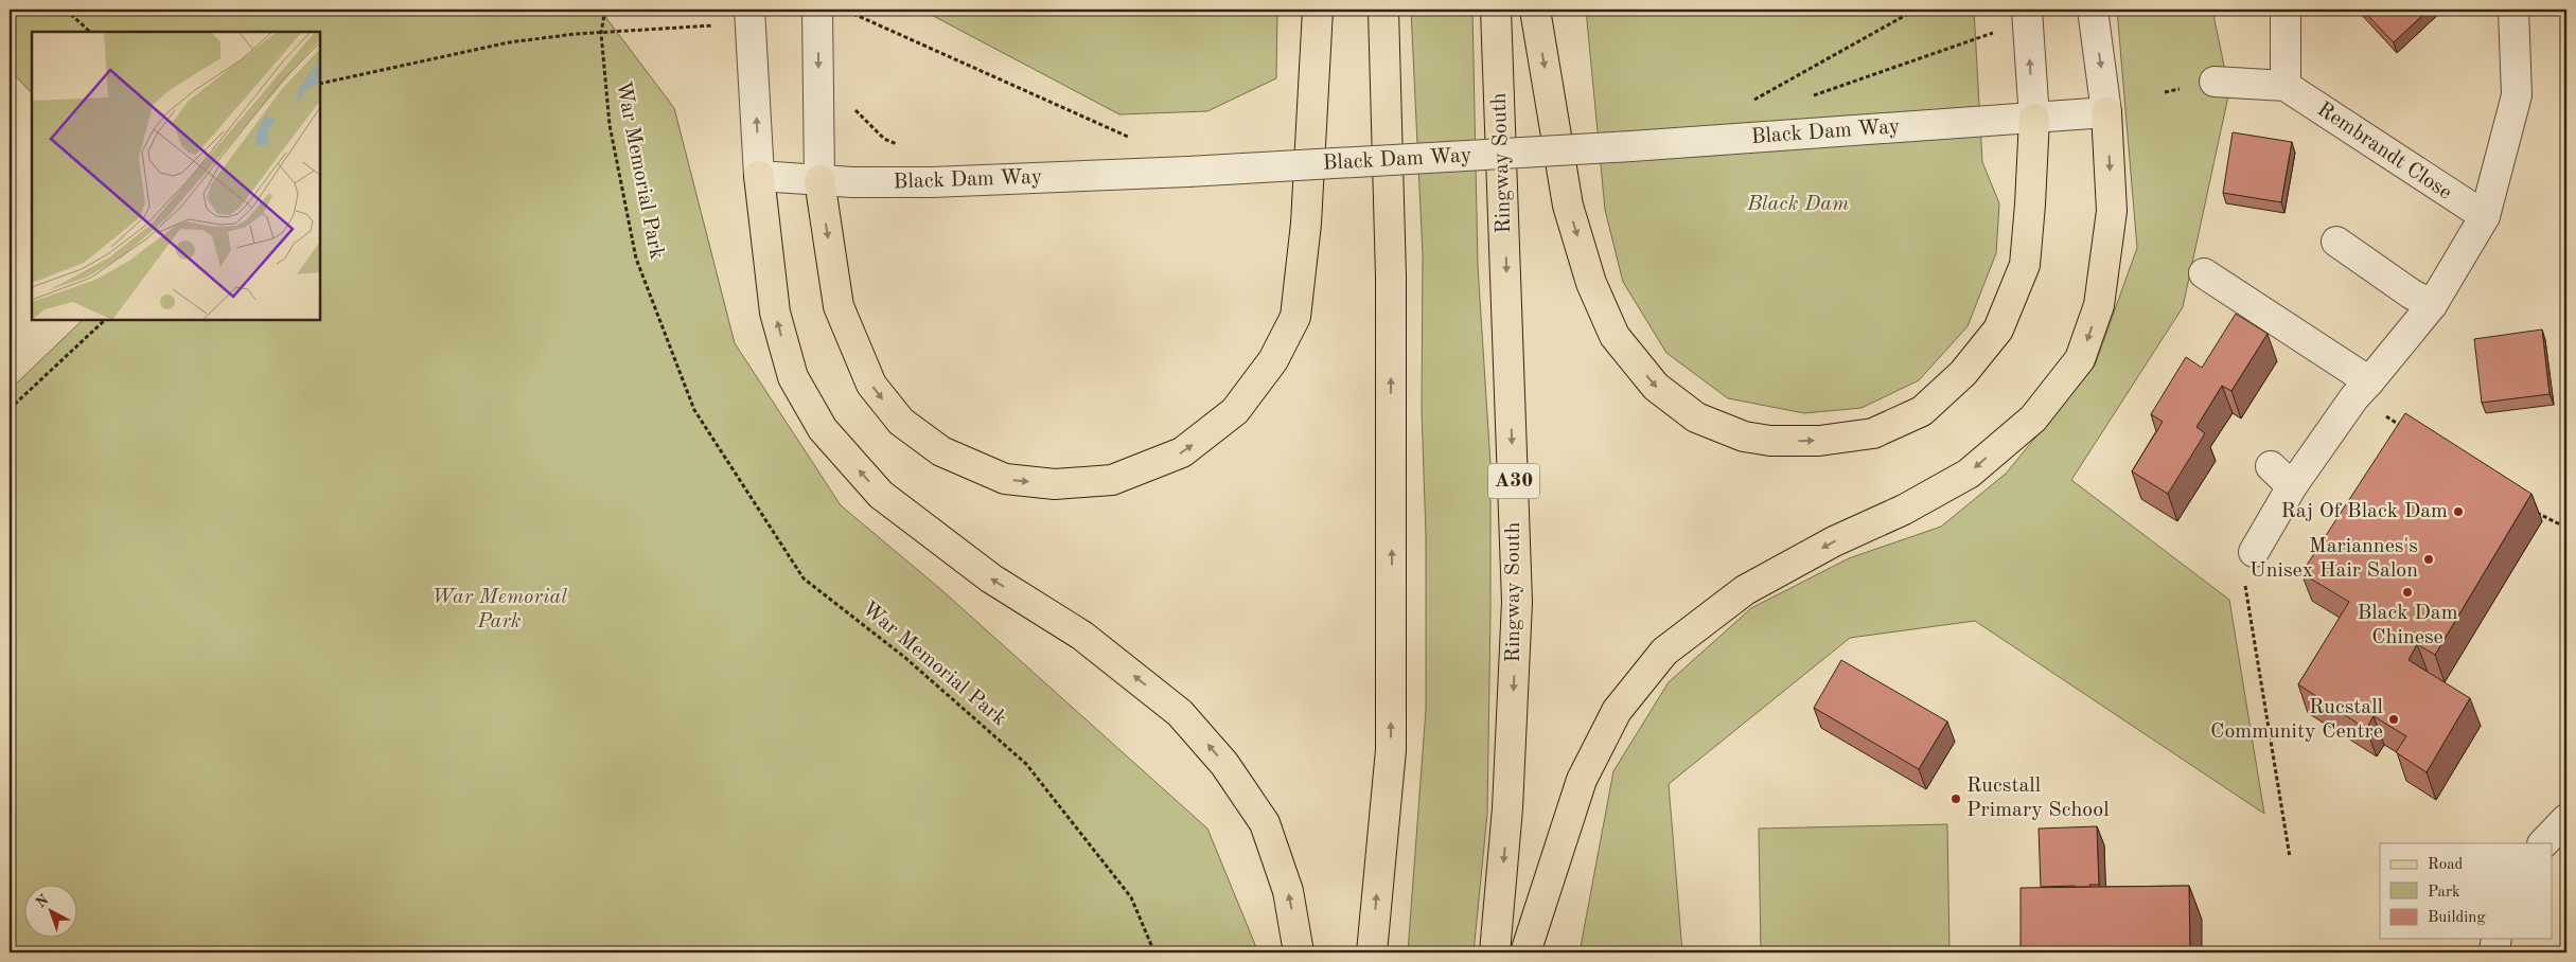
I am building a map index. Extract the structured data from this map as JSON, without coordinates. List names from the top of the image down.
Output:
{
  "streets": {
    "main road": ["Ringway South", "A30"],
    "street": ["Black Dam Way", "Rembrandt Close"],
    "path": ["War Memorial Park"]
  },
  "parks": ["Black Dam", "War Memorial Park"],
  "places": [
    "Raj Of Black Dam",
    "Mariannes's Unisex Hair Salon",
    "Black Dam Chinese",
    "Rucstall Community Centre",
    "Rucstall Primary School"
  ],
  "legend": ["Road", "Park", "Building"],
  "north": "top left"
}
